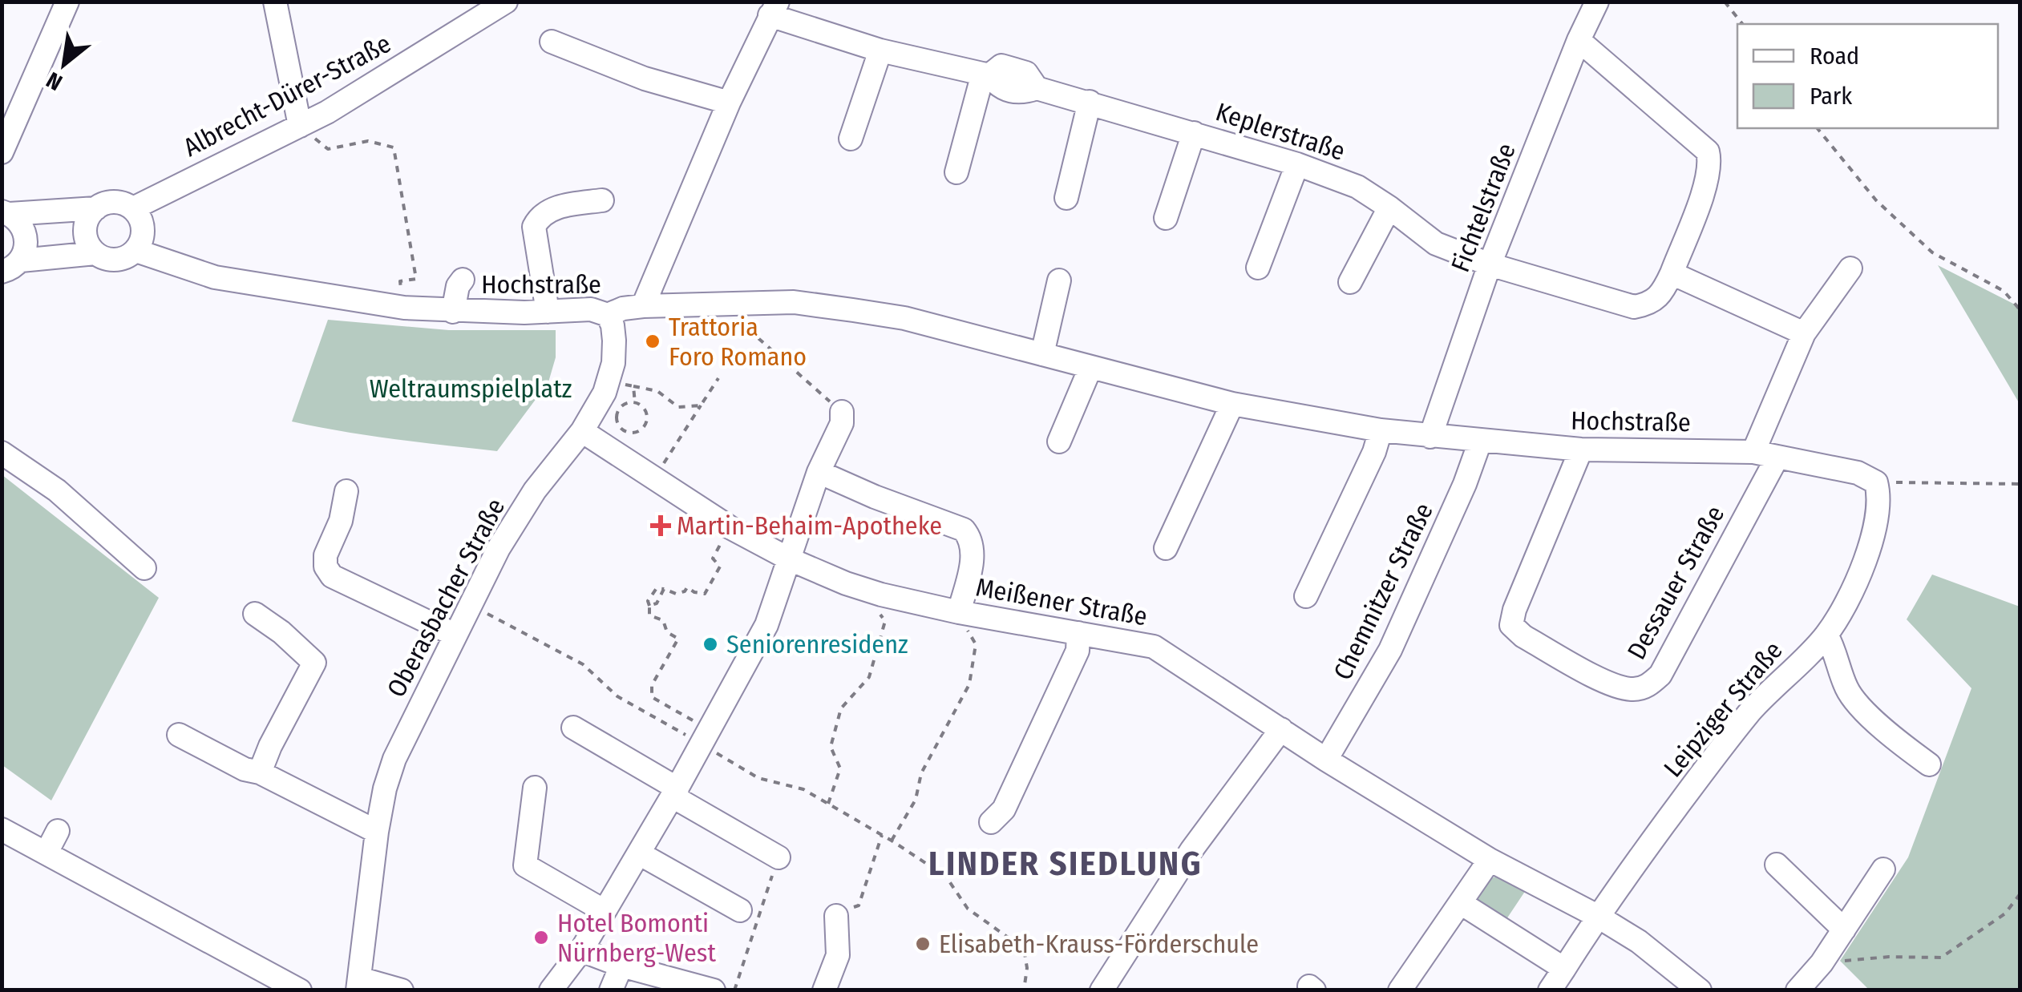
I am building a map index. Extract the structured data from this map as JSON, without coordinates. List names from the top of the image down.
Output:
{
  "streets": {
    "street": [
      "Albrecht-Dürer-Straße",
      "Keplerstraße",
      "Fichtelstraße",
      "Hochstraße",
      "Dessauer Straße",
      "Chemnitzer Straße",
      "Oberasbacher Straße",
      "Meißener Straße",
      "Leipziger Straße"
    ]
  },
  "crossings": [
    ["Albrecht-Dürer-Straße", "Hochstraße"],
    ["Keplerstraße", "Fichtelstraße"],
    ["Fichtelstraße", "Hochstraße"],
    ["Hochstraße", "Dessauer Straße"],
    ["Hochstraße", "Chemnitzer Straße"],
    ["Hochstraße", "Oberasbacher Straße"],
    ["Hochstraße", "Leipziger Straße"],
    ["Chemnitzer Straße", "Meißener Straße"],
    ["Oberasbacher Straße", "Meißener Straße"],
    ["Meißener Straße", "Leipziger Straße"]
  ],
  "districts": ["LINDER SIEDLUNG"],
  "parks": ["Weltraumspielplatz"],
  "places": {
    "other": [
      "Trattoria Foro Romano",
      "Seniorenresidenz",
      "Hotel Bomonti Nürnberg-West",
      "Elisabeth-Krauss-Förderschule"
    ],
    "health": ["Martin-Behaim-Apotheke"]
  },
  "legend": ["Road", "Park"],
  "north": "bottom left"
}
